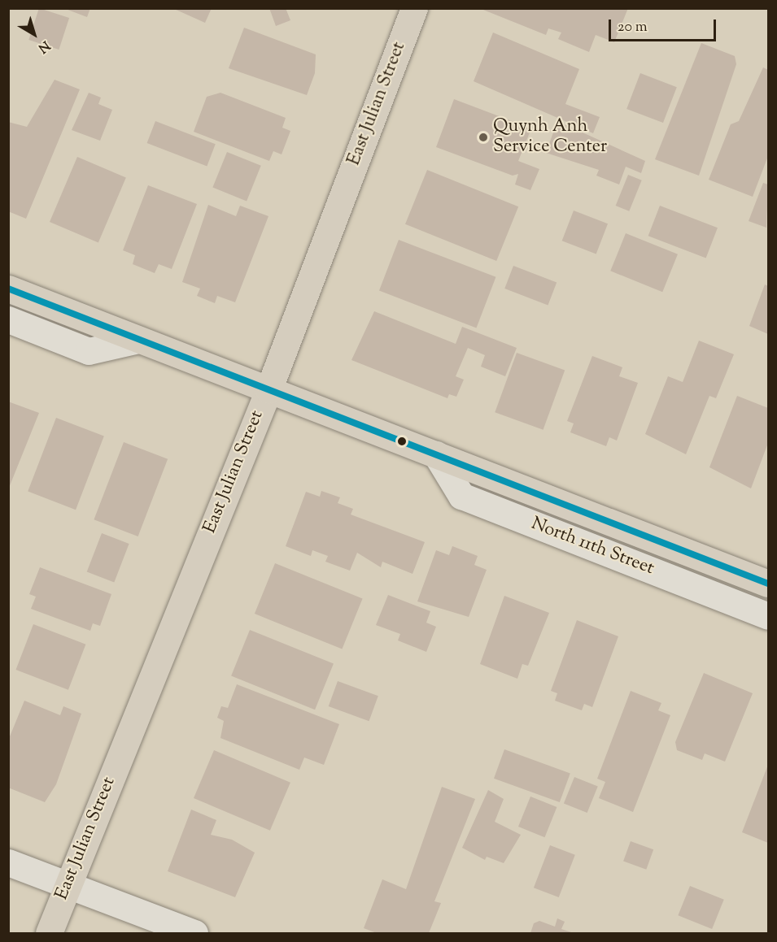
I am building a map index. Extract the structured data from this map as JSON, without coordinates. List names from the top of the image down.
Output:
{
  "streets": {
    "main road": ["East Julian Street", "North 11th Street"]
  },
  "crossings": [
    ["East Julian Street", "North 11th Street"]
  ],
  "places": ["Quynh Anh Service Center"],
  "scale_bar": "20 m",
  "north": "bottom right"
}
